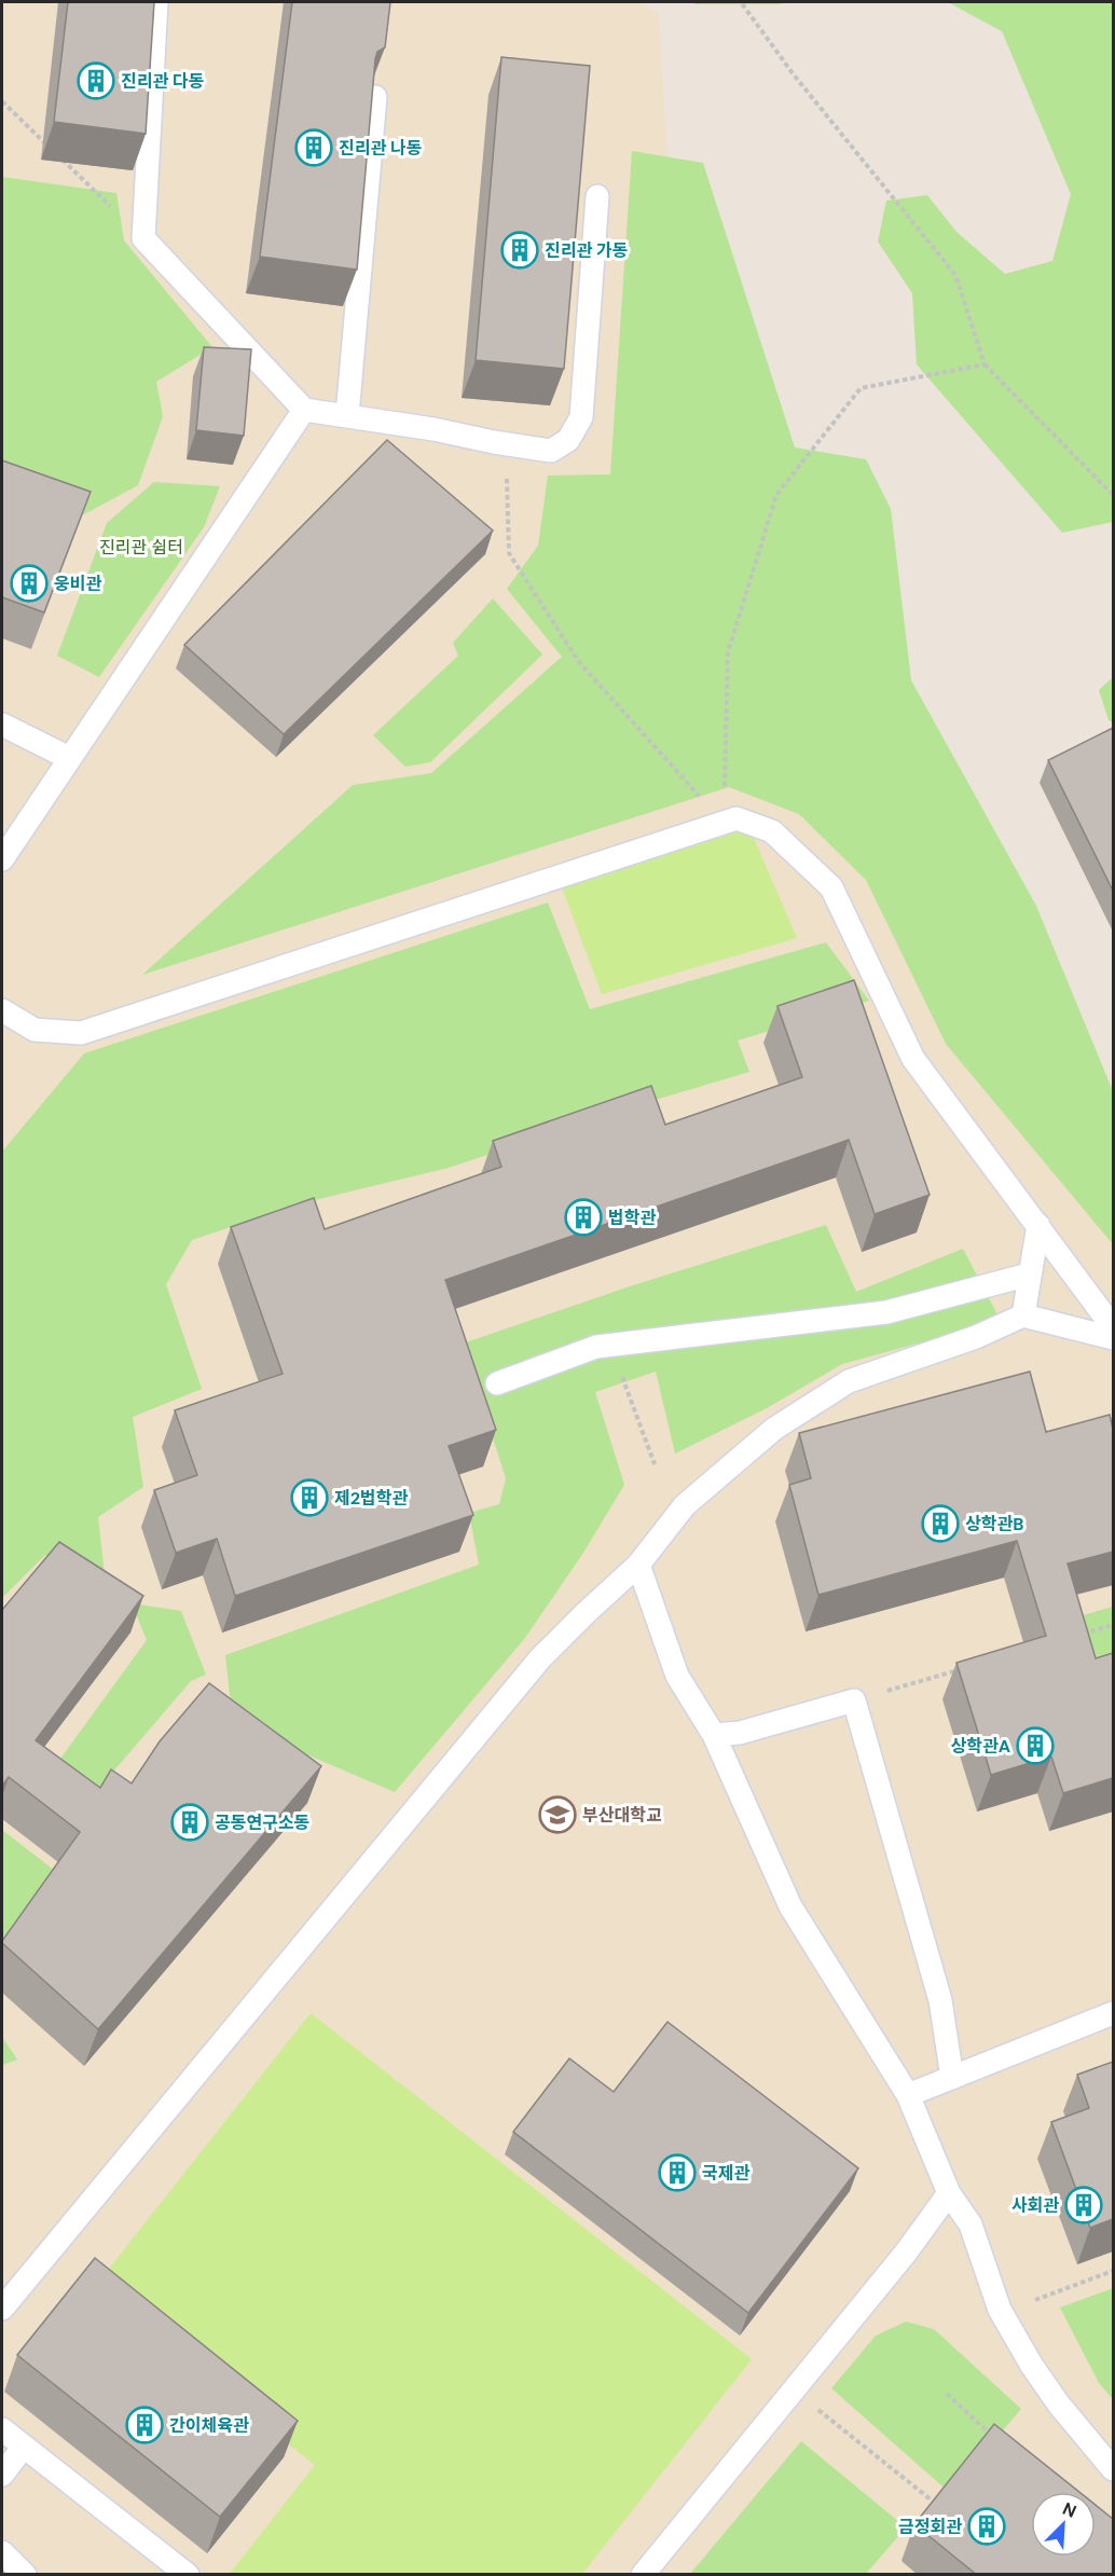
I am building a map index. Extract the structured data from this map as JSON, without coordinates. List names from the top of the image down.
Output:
{
  "parks": ["진리관 쉼터"],
  "places": {
    "building": [
      "진리관 다동",
      "진리관 나동",
      "진리관 가동",
      "웅비관",
      "법학관",
      "제2법학관",
      "상학관B",
      "상학관A",
      "공동연구소동",
      "국제관",
      "사회관",
      "간이체육관",
      "금정회관"
    ],
    "school or university": ["부산대학교"]
  },
  "north": "top right"
}
